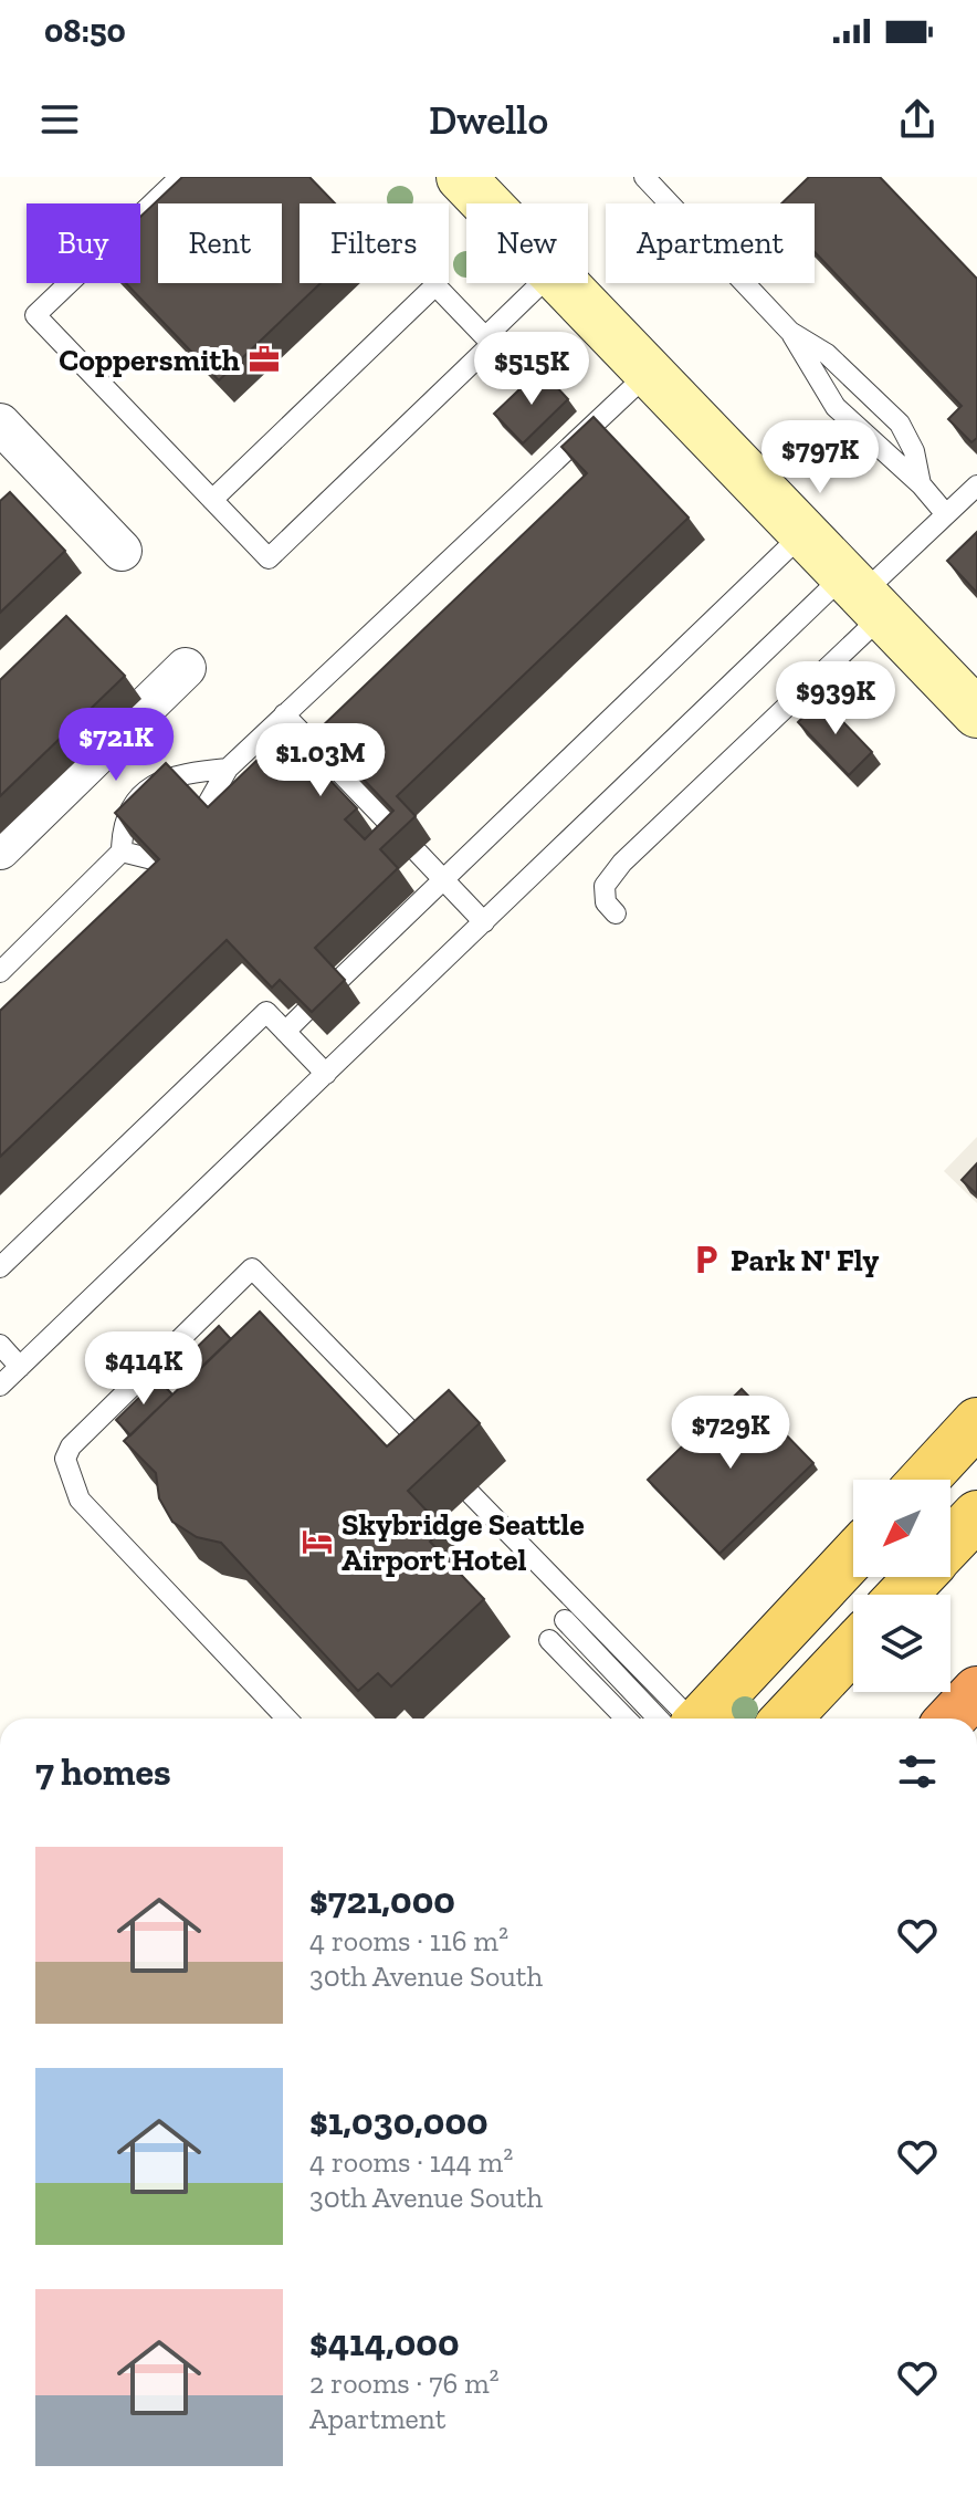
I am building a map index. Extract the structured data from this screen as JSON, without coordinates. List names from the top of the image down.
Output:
{
  "places": {
    "office": ["Coppersmith"],
    "parking": ["Park N' Fly"],
    "hotel": ["Skybridge Seattle Airport Hotel"]
  },
  "north": "bottom left",
  "page": {
    "status": "08:50",
    "header": "Dwello",
    "chip": [
      "Buy",
      "Rent",
      "Filters",
      "New",
      "Apartment"
    ],
    "price": [
      "$515K",
      "$797K",
      "$939K",
      "$721K",
      "$1.03M",
      "$414K",
      "$729K"
    ],
    "heading": "7 homes",
    "list": [
      {
        "name": "$721,000",
        "note": "4 rooms · 116 m² · 30th Avenue South"
      },
      {
        "name": "$1,030,000",
        "note": "4 rooms · 144 m² · 30th Avenue South"
      },
      {
        "name": "$414,000",
        "note": "2 rooms · 76 m² · Apartment"
      }
    ]
  }
}
